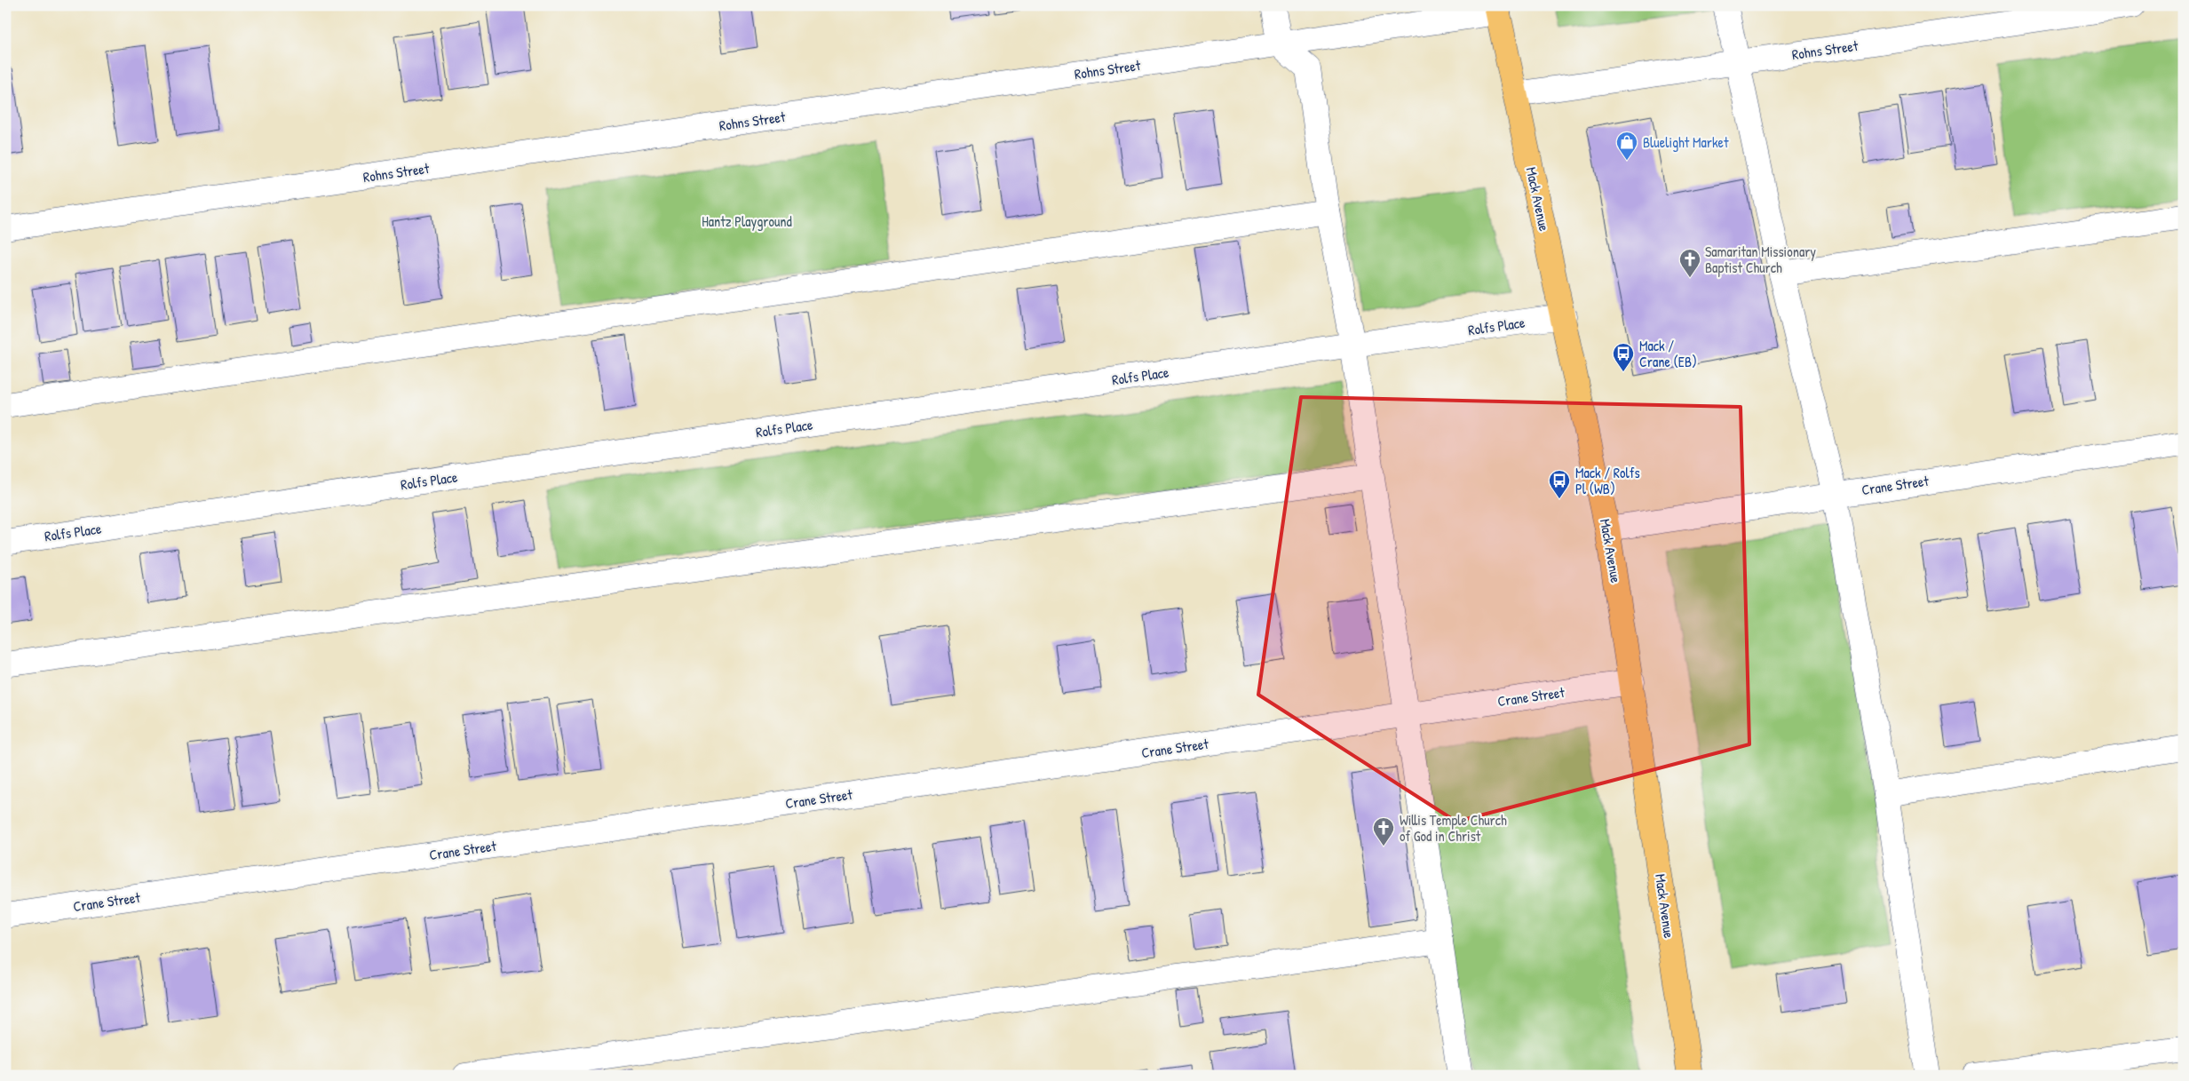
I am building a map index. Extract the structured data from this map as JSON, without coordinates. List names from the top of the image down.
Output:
{
  "streets": {
    "main road": ["Mack Avenue"],
    "street": ["Rohns Street", "Rolfs Place", "Crane Street"]
  },
  "crossings": [
    ["Rohns Street", "Mack Avenue"],
    ["Mack Avenue", "Rolfs Place"],
    ["Mack Avenue", "Crane Street"]
  ],
  "parks": ["Hantz Playground"],
  "places": {
    "shop": ["Bluelight Market"],
    "church": ["Samaritan Missionary Baptist Church", "Willis Temple Church of God in Christ"],
    "bus stop": ["Mack / Crane (EB)", "Mack / Rolfs Pl (WB)"]
  }
}
